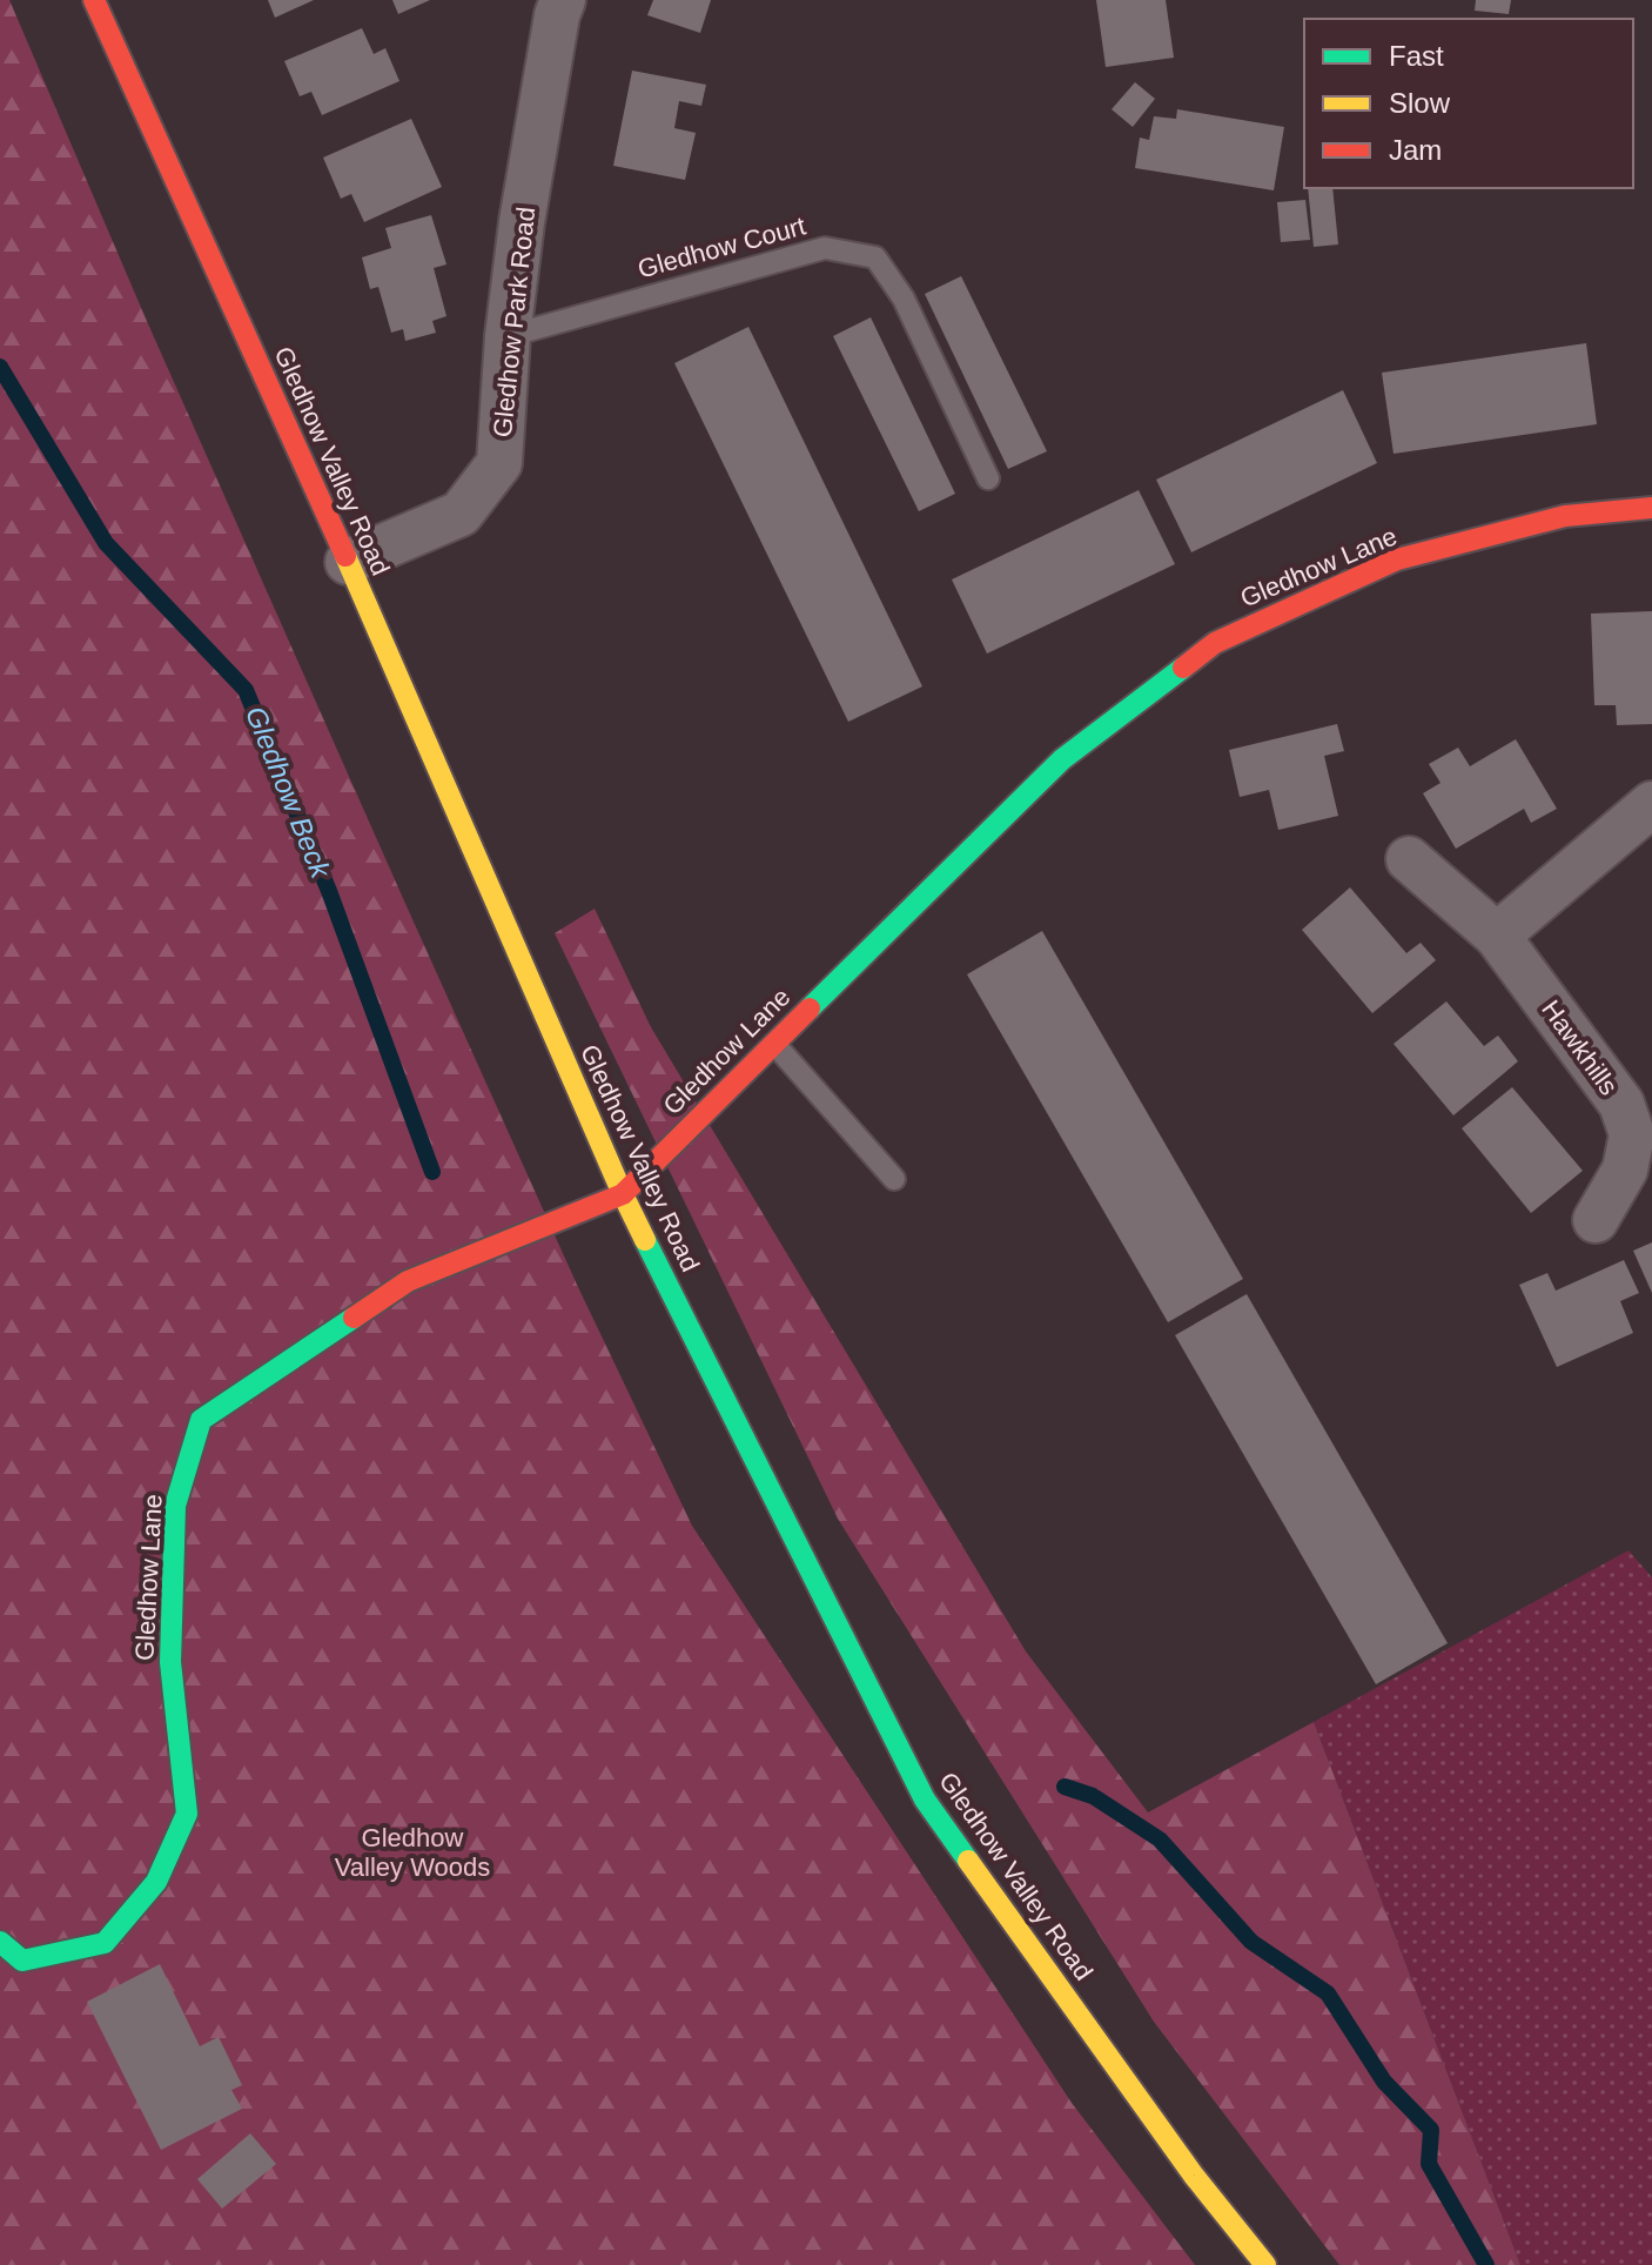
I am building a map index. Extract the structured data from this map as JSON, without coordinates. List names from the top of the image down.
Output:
{
  "streets": {
    "street": [
      "Gledhow Park Road",
      "Gledhow Valley Road",
      "Gledhow Lane",
      "Hawkhills"
    ],
    "lane": ["Gledhow Court"]
  },
  "crossings": [
    ["Gledhow Court", "Gledhow Park Road"],
    ["Gledhow Park Road", "Gledhow Valley Road"],
    ["Gledhow Valley Road", "Gledhow Lane"]
  ],
  "water": ["Gledhow Beck"],
  "parks": ["Gledhow Valley Woods"],
  "legend": ["Fast", "Slow", "Jam"]
}
